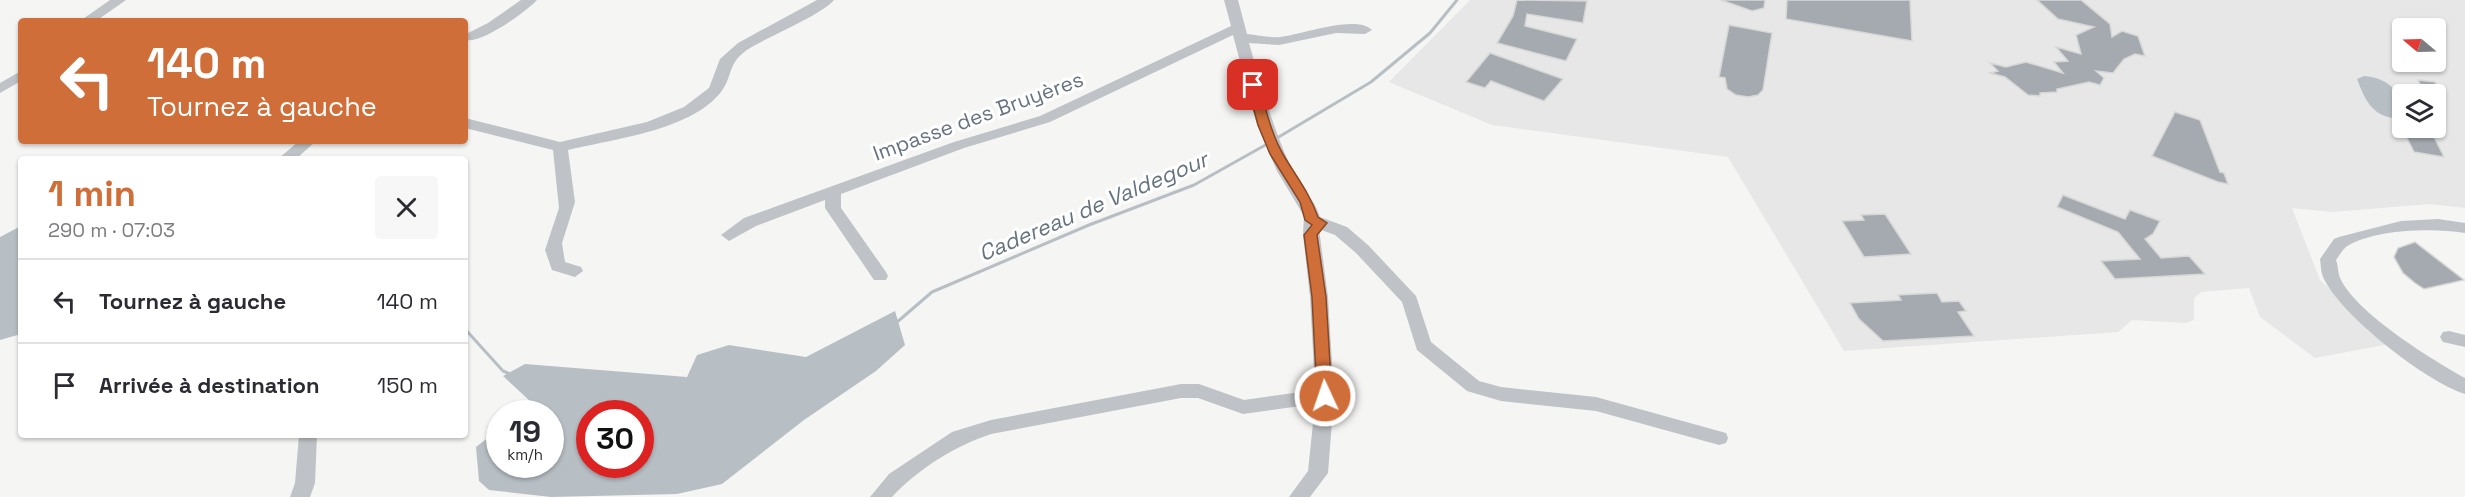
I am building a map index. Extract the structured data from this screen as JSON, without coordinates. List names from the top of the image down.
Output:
{
  "streets": {
    "street": ["Impasse des Bruyères"]
  },
  "water": ["Cadereau de Valdegour"],
  "north": "left",
  "page": {
    "turn": ["140 m", "Tournez à gauche"],
    "heading": ["1 min", "290 m · 07:03"],
    "list": [
      {
        "name": "Tournez à gauche",
        "value": "140 m"
      },
      {
        "name": "Arrivée à destination",
        "value": "150 m"
      }
    ],
    "speed": "19 km/h",
    "limit": "30"
  }
}
